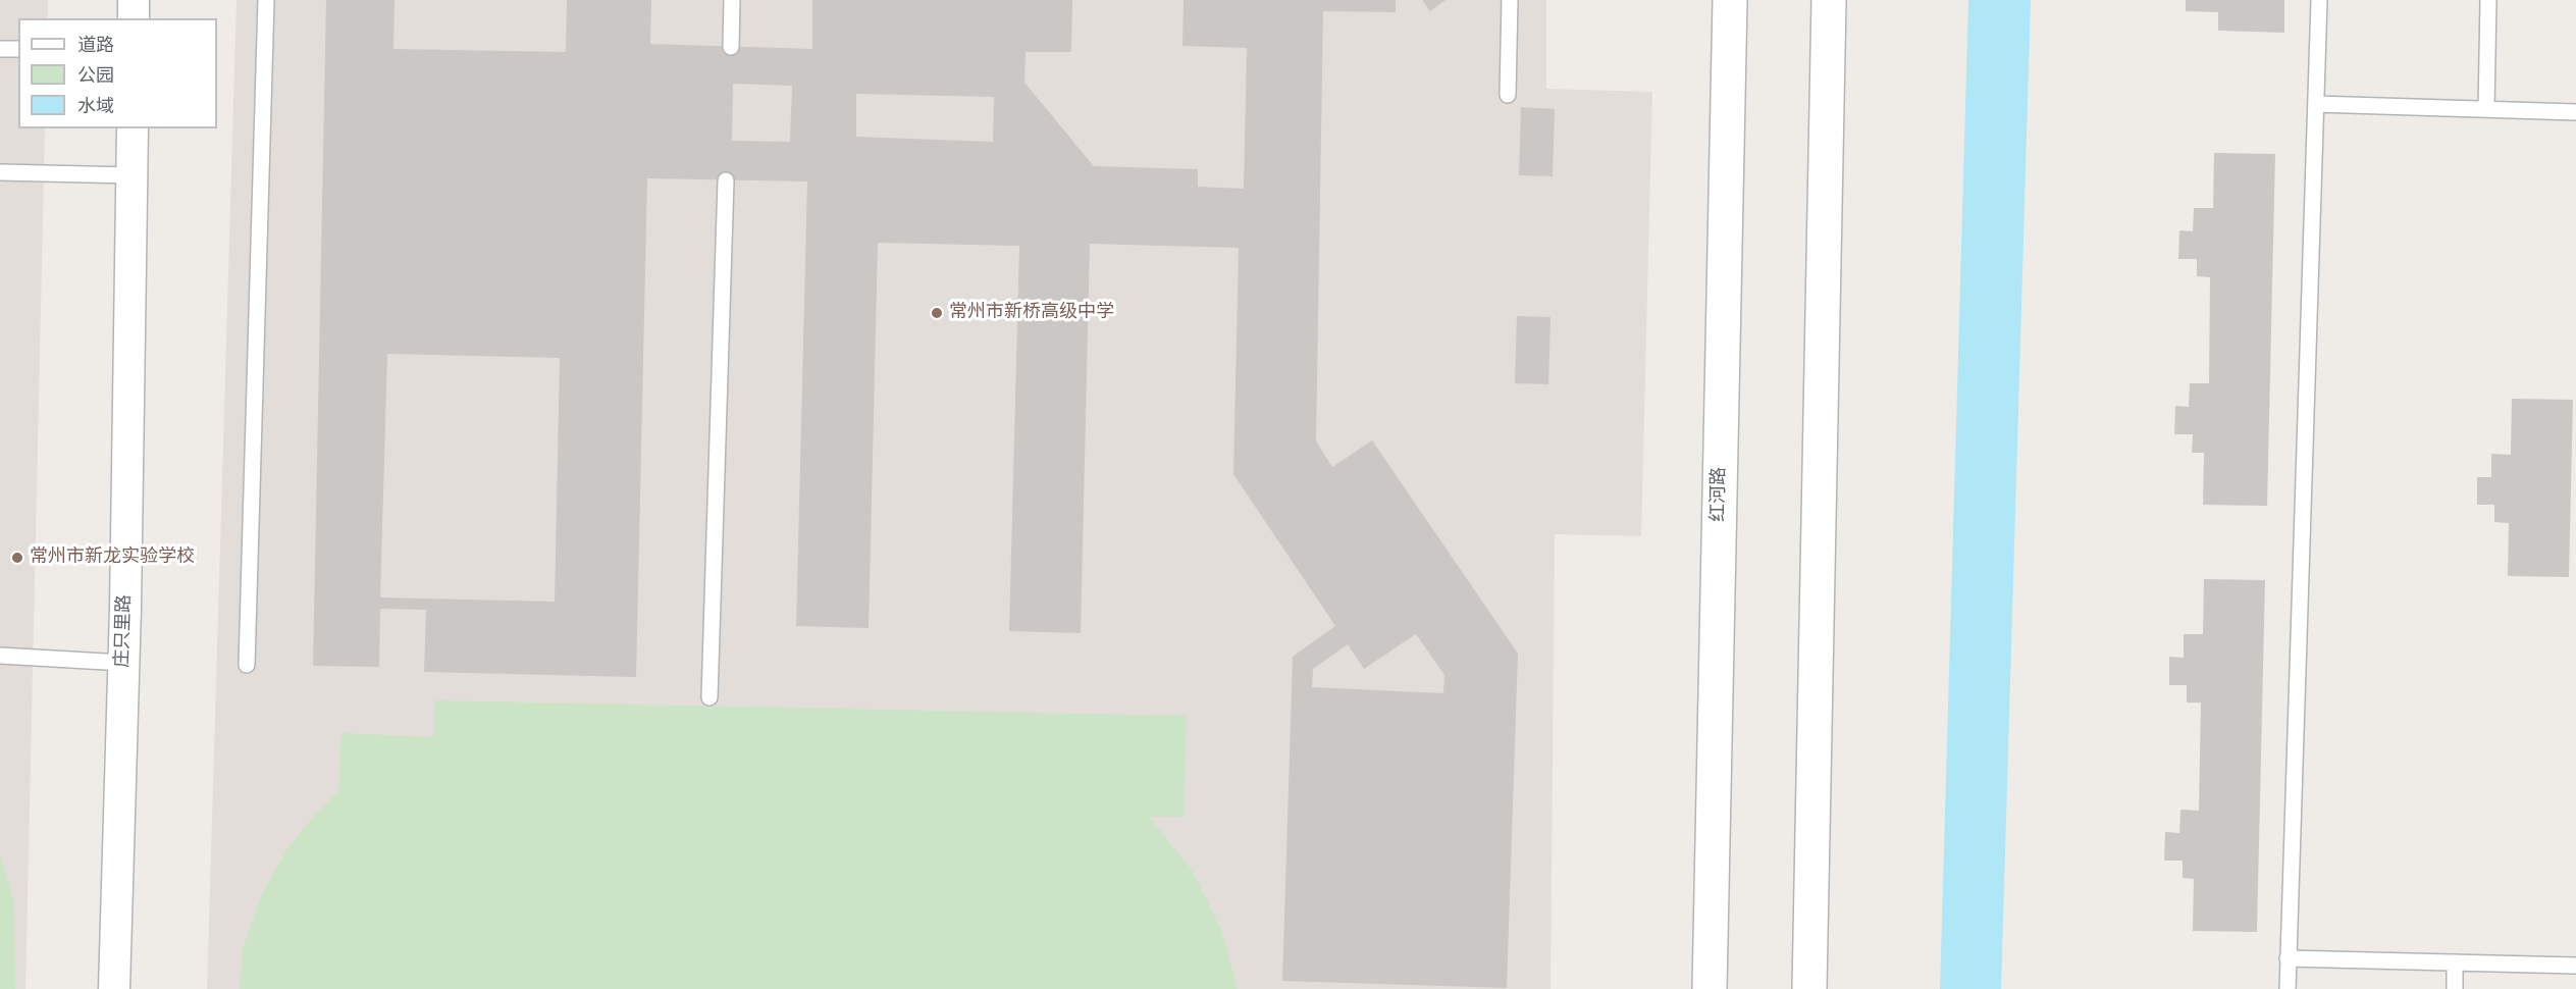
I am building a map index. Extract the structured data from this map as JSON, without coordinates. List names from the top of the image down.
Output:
{
  "streets": {
    "street": ["红河路", "庄只里路"]
  },
  "places": ["常州市新桥高级中学", "常州市新龙实验学校"],
  "legend": ["道路", "公园", "水域"]
}
